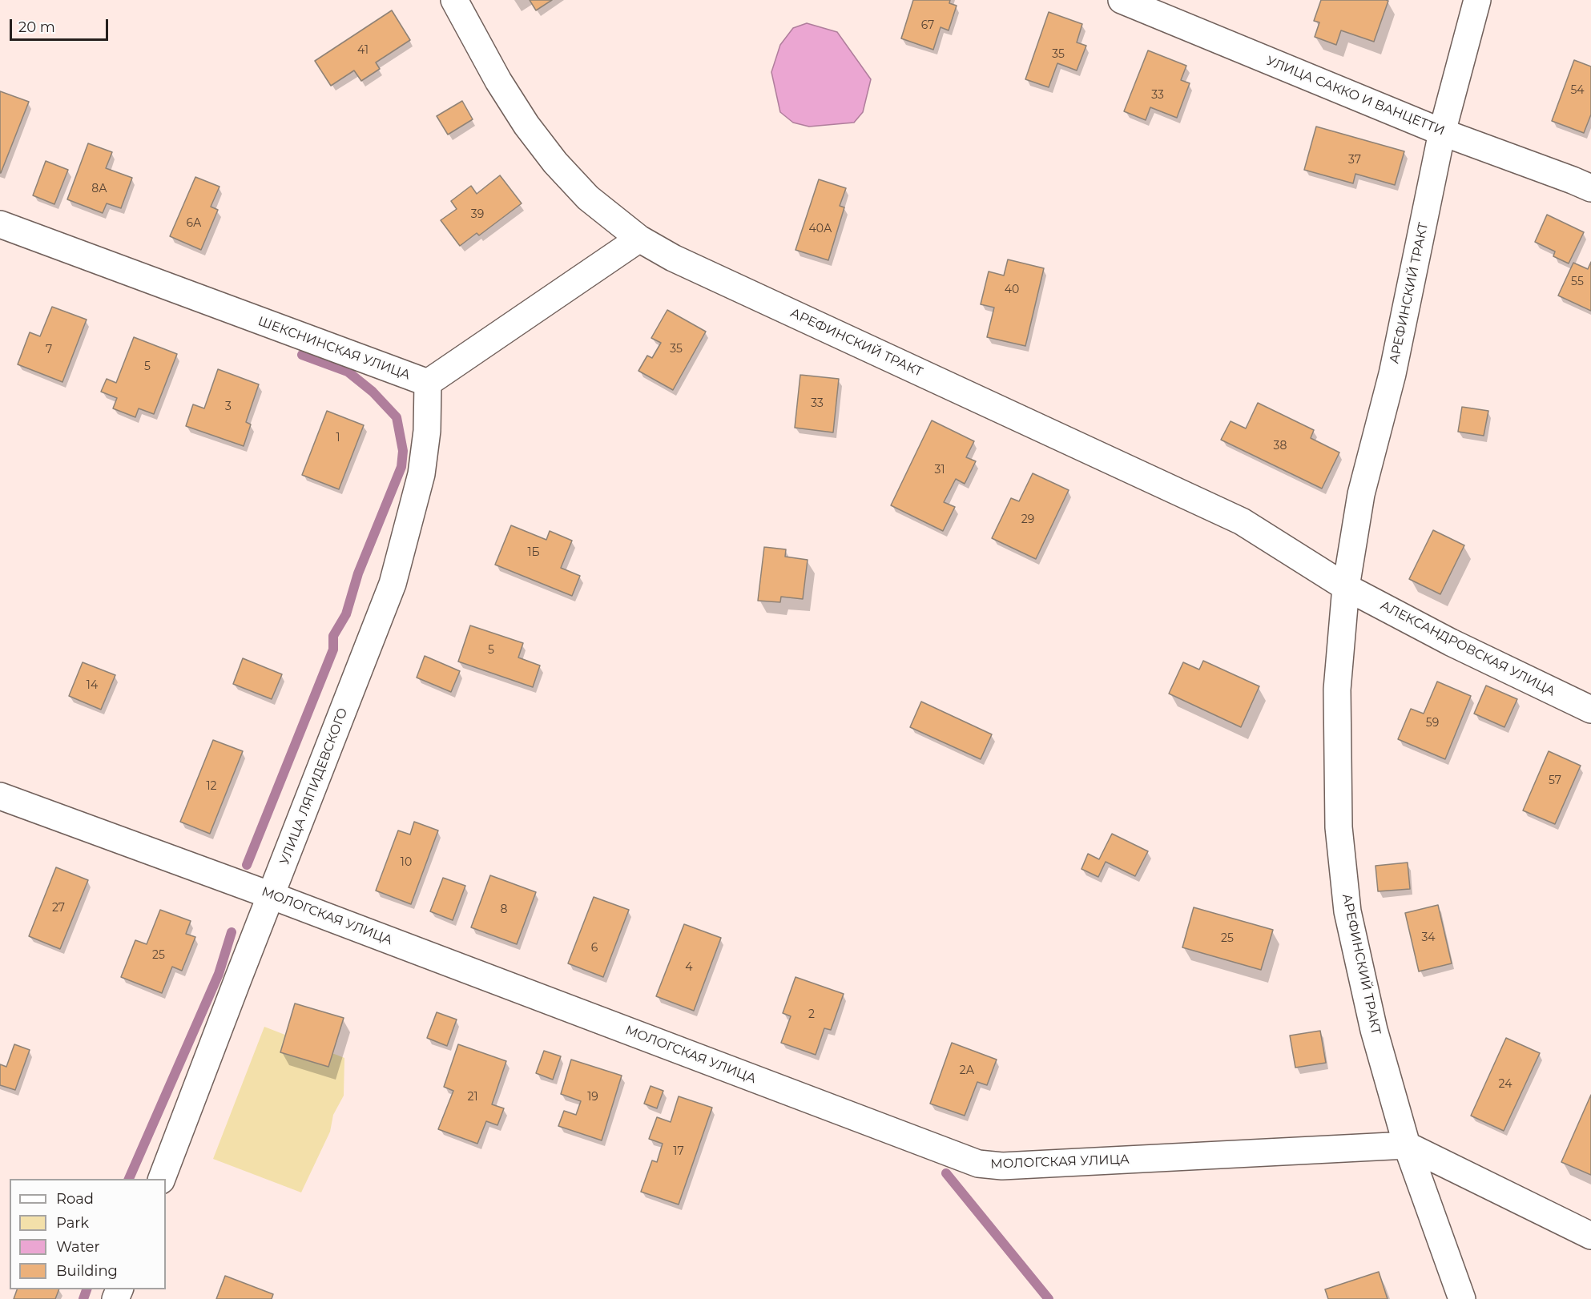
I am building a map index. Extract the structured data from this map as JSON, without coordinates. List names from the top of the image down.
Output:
{
  "streets": {
    "street": [
      "УЛИЦА САККО И ВАНЦЕТТИ",
      "АРЕФИНСКИЙ ТРАКТ",
      "ШЕКСНИНСКАЯ УЛИЦА",
      "АЛЕКСАНДРОВСКАЯ УЛИЦА",
      "УЛИЦА ЛЯПИДЕВСКОГО",
      "МОЛОГСКАЯ УЛИЦА"
    ]
  },
  "crossings": [
    ["УЛИЦА САККО И ВАНЦЕТТИ", "АРЕФИНСКИЙ ТРАКТ"],
    ["АРЕФИНСКИЙ ТРАКТ", "ШЕКСНИНСКАЯ УЛИЦА"],
    ["АРЕФИНСКИЙ ТРАКТ", "АЛЕКСАНДРОВСКАЯ УЛИЦА"],
    ["АРЕФИНСКИЙ ТРАКТ", "МОЛОГСКАЯ УЛИЦА"],
    ["ШЕКСНИНСКАЯ УЛИЦА", "УЛИЦА ЛЯПИДЕВСКОГО"],
    ["УЛИЦА ЛЯПИДЕВСКОГО", "МОЛОГСКАЯ УЛИЦА"]
  ],
  "house_numbers": [
    "67",
    "41",
    "35",
    "54",
    "33",
    "37",
    "8А",
    "39",
    "6А",
    "40А",
    "55",
    "40",
    "35",
    "7",
    "5",
    "33",
    "3",
    "1",
    "38",
    "31",
    "29",
    "1Б",
    "5",
    "14",
    "59",
    "57",
    "12",
    "10",
    "27",
    "8",
    "34",
    "25",
    "6",
    "25",
    "4",
    "2",
    "2А",
    "24",
    "21",
    "19",
    "17"
  ],
  "legend": [
    "Road",
    "Park",
    "Water",
    "Building"
  ],
  "scale_bar": "20 m"
}
